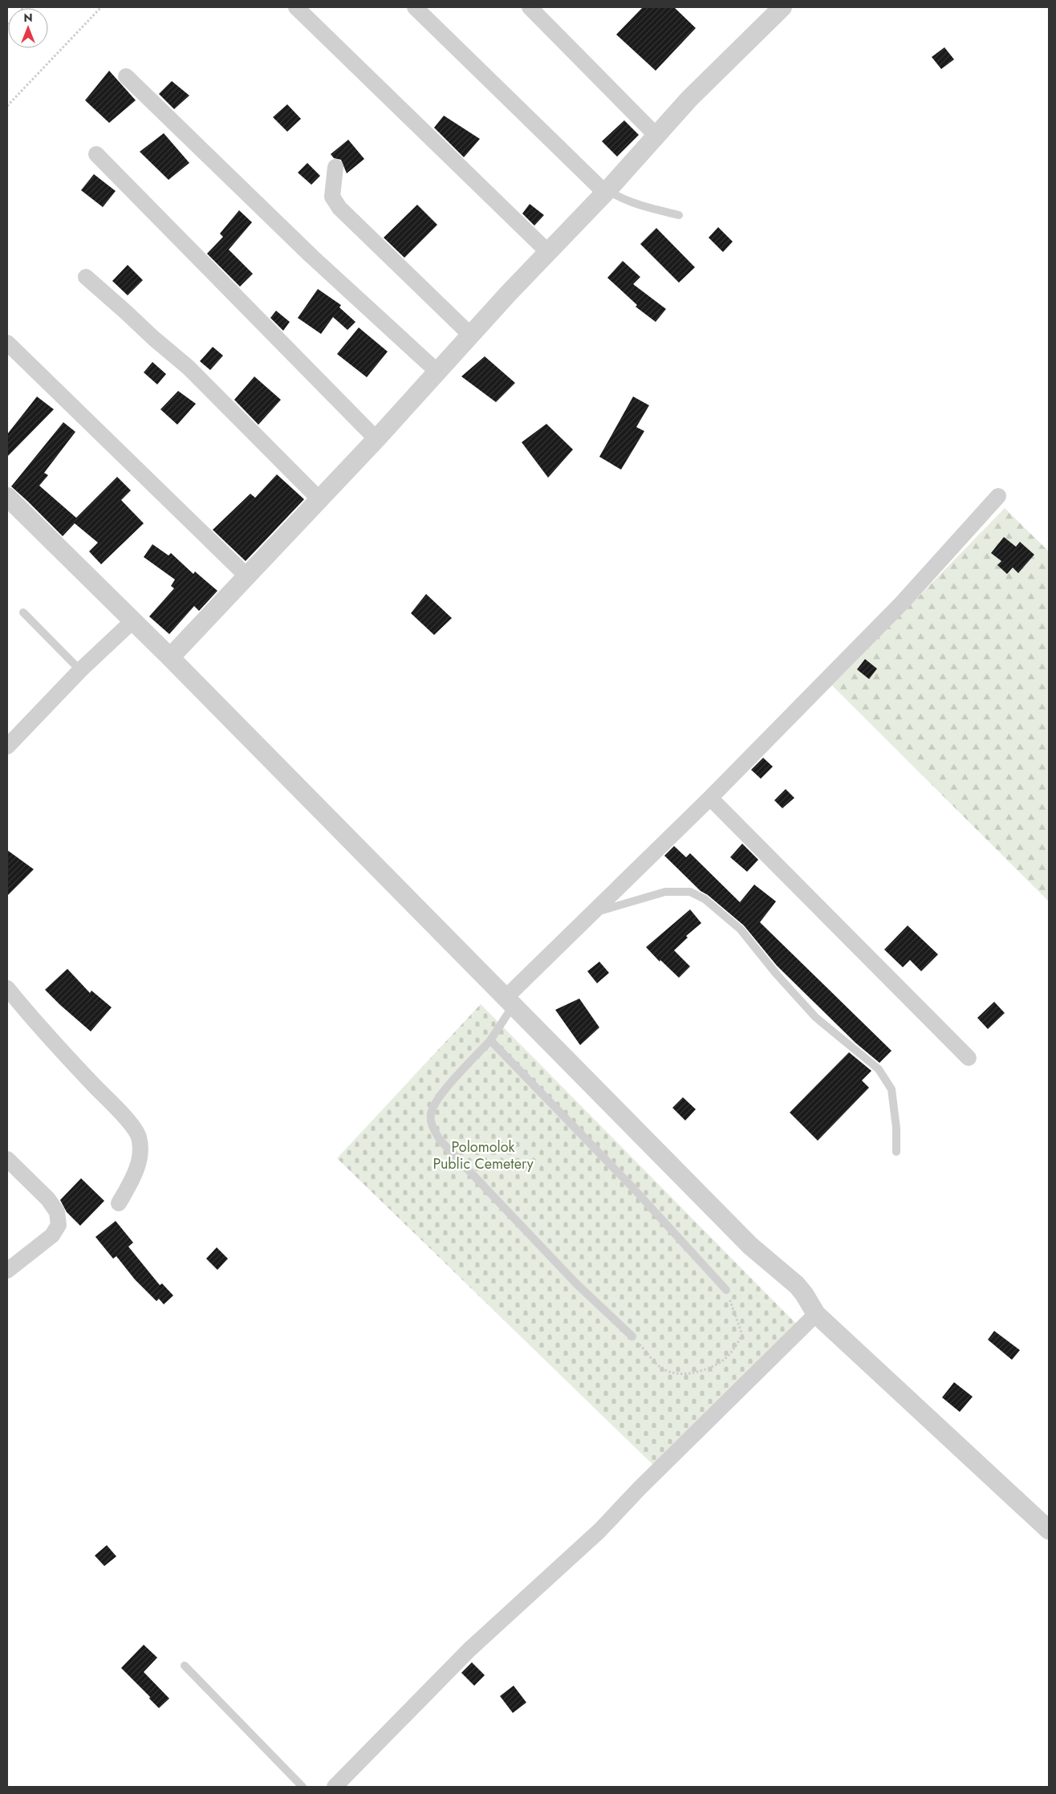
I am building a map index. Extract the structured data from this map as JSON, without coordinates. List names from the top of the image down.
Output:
{
  "parks": ["Polomolok Public Cemetery"],
  "north": "top"
}
